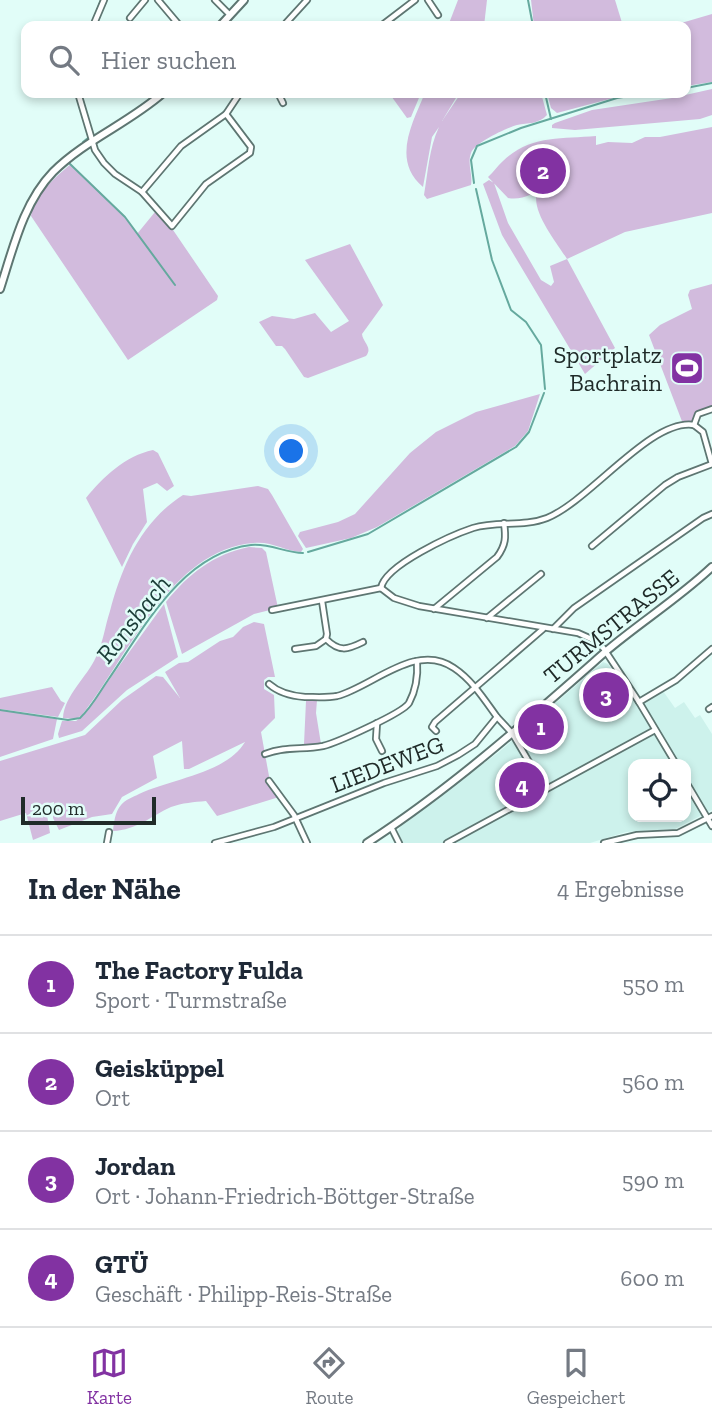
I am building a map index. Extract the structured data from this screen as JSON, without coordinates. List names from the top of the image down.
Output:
{
  "streets": {
    "main road": ["TURMSTRASSE"],
    "street": ["LIEDEWEG"]
  },
  "water": ["Ronsbach"],
  "places": {
    "sports": ["Sportplatz Bachrain"]
  },
  "scale_bar": "200 m",
  "page": {
    "search": "Hier suchen",
    "pins": [
      "2",
      "3",
      "1",
      "4"
    ],
    "scale": "200 m",
    "heading": ["In der Nähe", "4 Ergebnisse"],
    "list": [
      {
        "mark": "1",
        "name": "The Factory Fulda",
        "note": "Sport · Turmstraße",
        "value": "550 m"
      },
      {
        "mark": "2",
        "name": "Geisküppel",
        "note": "Ort",
        "value": "560 m"
      },
      {
        "mark": "3",
        "name": "Jordan",
        "note": "Ort · Johann-Friedrich-Böttger-Straße",
        "value": "590 m"
      },
      {
        "mark": "4",
        "name": "GTÜ",
        "note": "Geschäft · Philipp-Reis-Straße",
        "value": "600 m"
      }
    ],
    "nav": ["Karte", "Route", "Gespeichert"]
  }
}
